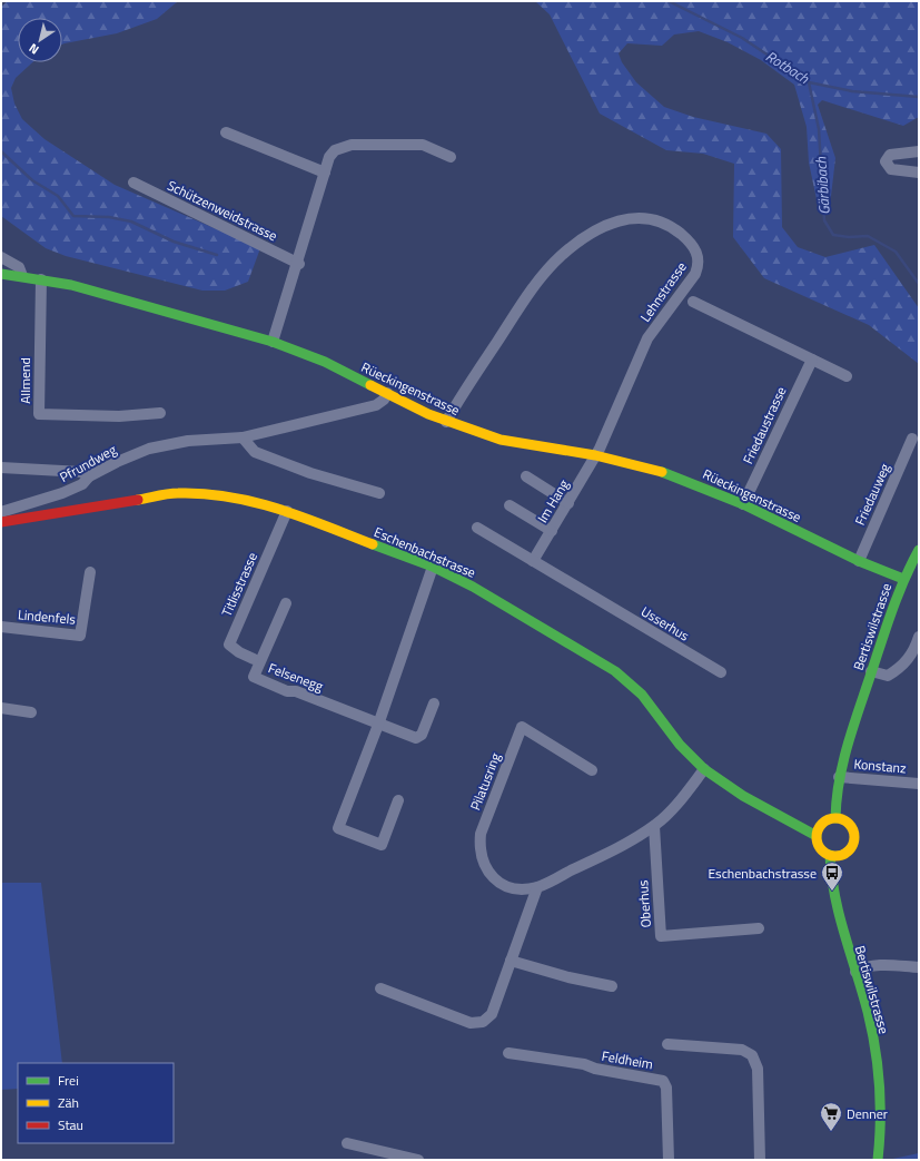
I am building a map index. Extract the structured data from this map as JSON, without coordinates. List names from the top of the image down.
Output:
{
  "streets": {
    "street": [
      "Schützenweidstrasse",
      "Lehnstrasse",
      "Allmend",
      "Rüeckingenstrasse",
      "Friedaustrasse",
      "Pfrundweg",
      "Friedauweg",
      "Im Hang",
      "Eschenbachstrasse",
      "Titlisstrasse",
      "Lindenfels",
      "Usserhus",
      "Bertiswilstrasse",
      "Felsenegg",
      "Konstanz",
      "Pilatusring",
      "Oberhus",
      "Feldheim"
    ]
  },
  "crossings": [
    ["Lehnstrasse", "Rüeckingenstrasse"],
    ["Lehnstrasse", "Im Hang"],
    ["Allmend", "Rüeckingenstrasse"],
    ["Rüeckingenstrasse", "Friedaustrasse"],
    ["Rüeckingenstrasse", "Pfrundweg"],
    ["Rüeckingenstrasse", "Friedauweg"],
    ["Rüeckingenstrasse", "Im Hang"],
    ["Rüeckingenstrasse", "Bertiswilstrasse"],
    ["Im Hang", "Usserhus"],
    ["Eschenbachstrasse", "Titlisstrasse"],
    ["Eschenbachstrasse", "Bertiswilstrasse"],
    ["Eschenbachstrasse", "Pilatusring"],
    ["Bertiswilstrasse", "Konstanz"],
    ["Pilatusring", "Oberhus"]
  ],
  "water": ["Rotbach", "Gärbibach"],
  "places": {
    "bus stop": ["Eschenbachstrasse"],
    "supermarket": ["Denner"]
  },
  "legend": ["Frei", "Zäh", "Stau"],
  "north": "bottom left"
}
